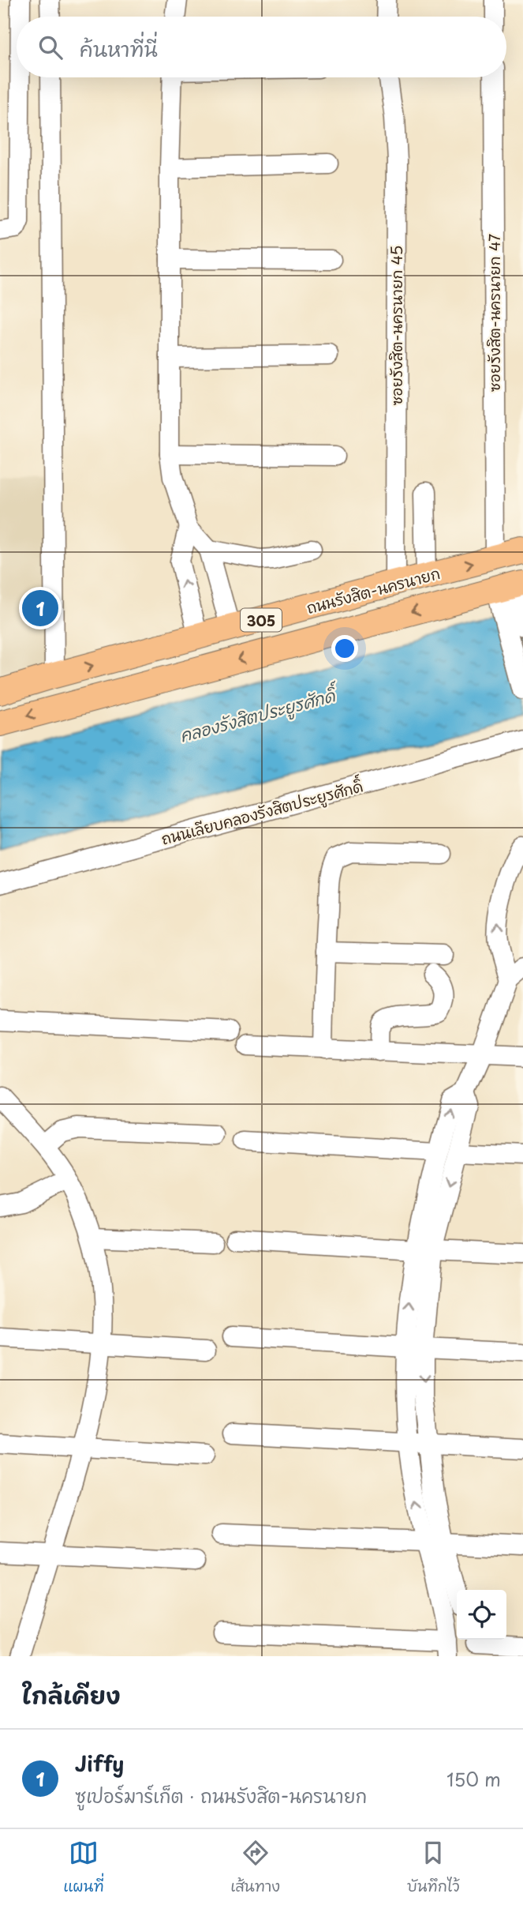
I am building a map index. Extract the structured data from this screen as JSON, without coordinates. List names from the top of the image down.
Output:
{
  "streets": {
    "main road": ["ถนนรังสิต-นครนายก", "305"],
    "street": ["ซอยรังสิต-นครนายก 47", "ซอยรังสิต-นครนายก 45", "ถนนเลียบคลองรังสิตประยูรศักดิ์"]
  },
  "crossings": [
    ["ซอยรังสิต-นครนายก 47", "ถนนรังสิต-นครนายก"],
    ["ซอยรังสิต-นครนายก 45", "ถนนรังสิต-นครนายก"]
  ],
  "water": ["คลองรังสิตประยูรศักดิ์"],
  "page": {
    "search": "ค้นหาที่นี่",
    "pins": "1",
    "heading": "ใกล้เคียง",
    "list": [
      {
        "mark": "1",
        "name": "Jiffy",
        "note": "ซูเปอร์มาร์เก็ต · ถนนรังสิต-นครนายก",
        "value": "150 m"
      }
    ],
    "nav": ["แผนที่", "เส้นทาง", "บันทึกไว้"]
  }
}
